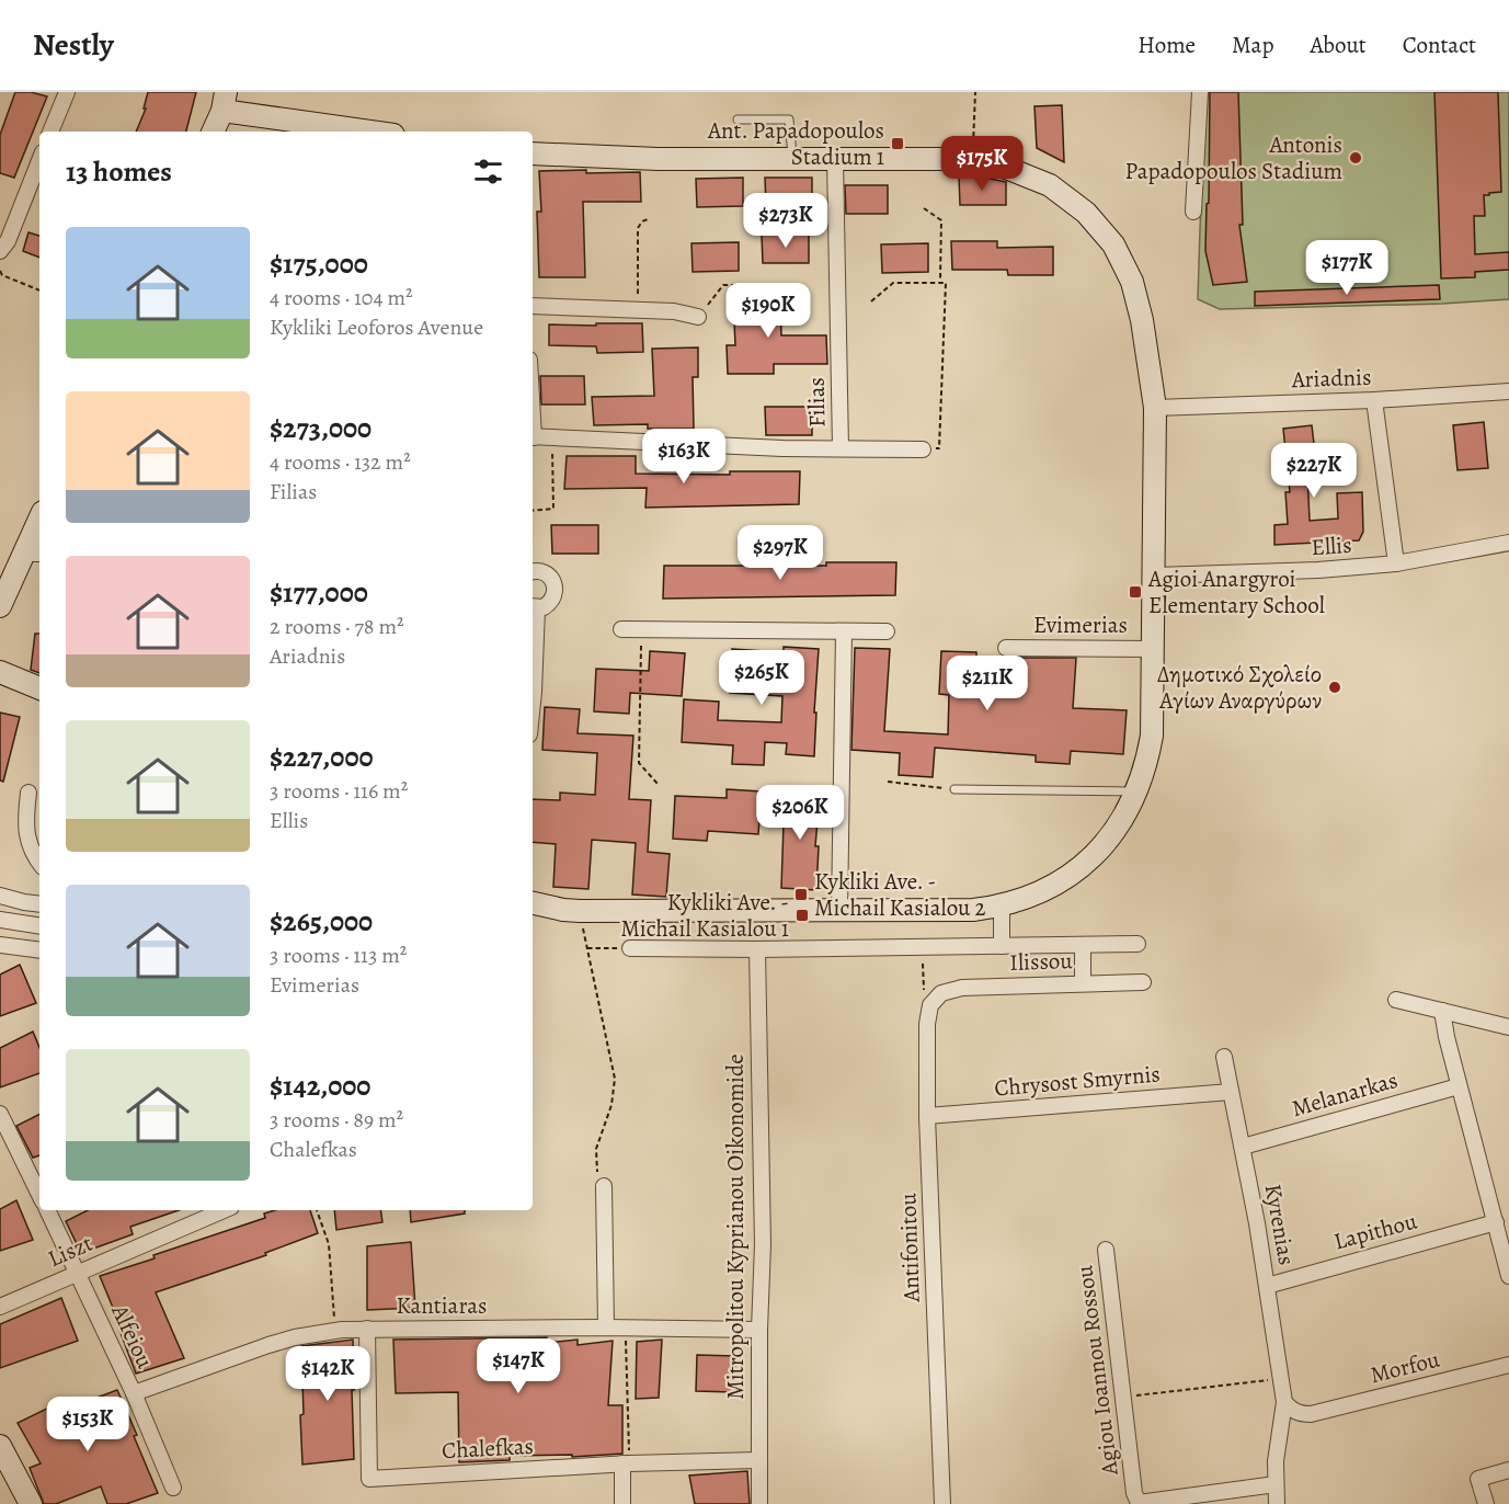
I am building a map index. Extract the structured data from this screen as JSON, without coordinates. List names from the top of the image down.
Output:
{
  "streets": {
    "street": [
      "Ariadnis",
      "Filias",
      "Ellis",
      "Evimerias",
      "Ilissou",
      "Chrysost Smyrnis",
      "Melanarkas",
      "Kyrenias",
      "Mitropolitou Kyprianou Oikonomide",
      "Lapithou",
      "Antifonitou",
      "Liszt",
      "Kantiaras",
      "Alfeiou",
      "Morfou",
      "Agiou Ioannou Rossou",
      "Chalefkas"
    ]
  },
  "crossings": [
    ["Ilissou", "Antifonitou"],
    ["Chrysost Smyrnis", "Kyrenias"],
    ["Chrysost Smyrnis", "Antifonitou"],
    ["Melanarkas", "Kyrenias"],
    ["Kyrenias", "Lapithou"],
    ["Kyrenias", "Morfou"],
    ["Kyrenias", "Agiou Ioannou Rossou"],
    ["Mitropolitou Kyprianou Oikonomide", "Kantiaras"],
    ["Mitropolitou Kyprianou Oikonomide", "Chalefkas"],
    ["Liszt", "Alfeiou"],
    ["Kantiaras", "Alfeiou"],
    ["Kantiaras", "Chalefkas"]
  ],
  "places": {
    "transit": [
      "Ant. Papadopoulos Stadium 1",
      "Agioi Anargyroi Elementary School",
      "Kykliki Ave. - Michail Kasialou 2",
      "Kykliki Ave. - Michail Kasialou 1"
    ],
    "other": ["Antonis Papadopoulos Stadium", "Δημοτικό Σχολείο Αγίων Αναργύρων"]
  },
  "page": {
    "header": "Nestly",
    "nav": [
      "Home",
      "Map",
      "About",
      "Contact"
    ],
    "heading": "13 homes",
    "price": [
      "$175K",
      "$273K",
      "$177K",
      "$190K",
      "$163K",
      "$227K",
      "$297K",
      "$265K",
      "$211K",
      "$206K",
      "$147K",
      "$142K",
      "$153K"
    ],
    "list": [
      {
        "name": "$175,000",
        "note": "4 rooms · 104 m² · Kykliki Leoforos Avenue"
      },
      {
        "name": "$273,000",
        "note": "4 rooms · 132 m² · Filias"
      },
      {
        "name": "$177,000",
        "note": "2 rooms · 78 m² · Ariadnis"
      },
      {
        "name": "$227,000",
        "note": "3 rooms · 116 m² · Ellis"
      },
      {
        "name": "$265,000",
        "note": "3 rooms · 113 m² · Evimerias"
      },
      {
        "name": "$142,000",
        "note": "3 rooms · 89 m² · Chalefkas"
      }
    ]
  }
}
